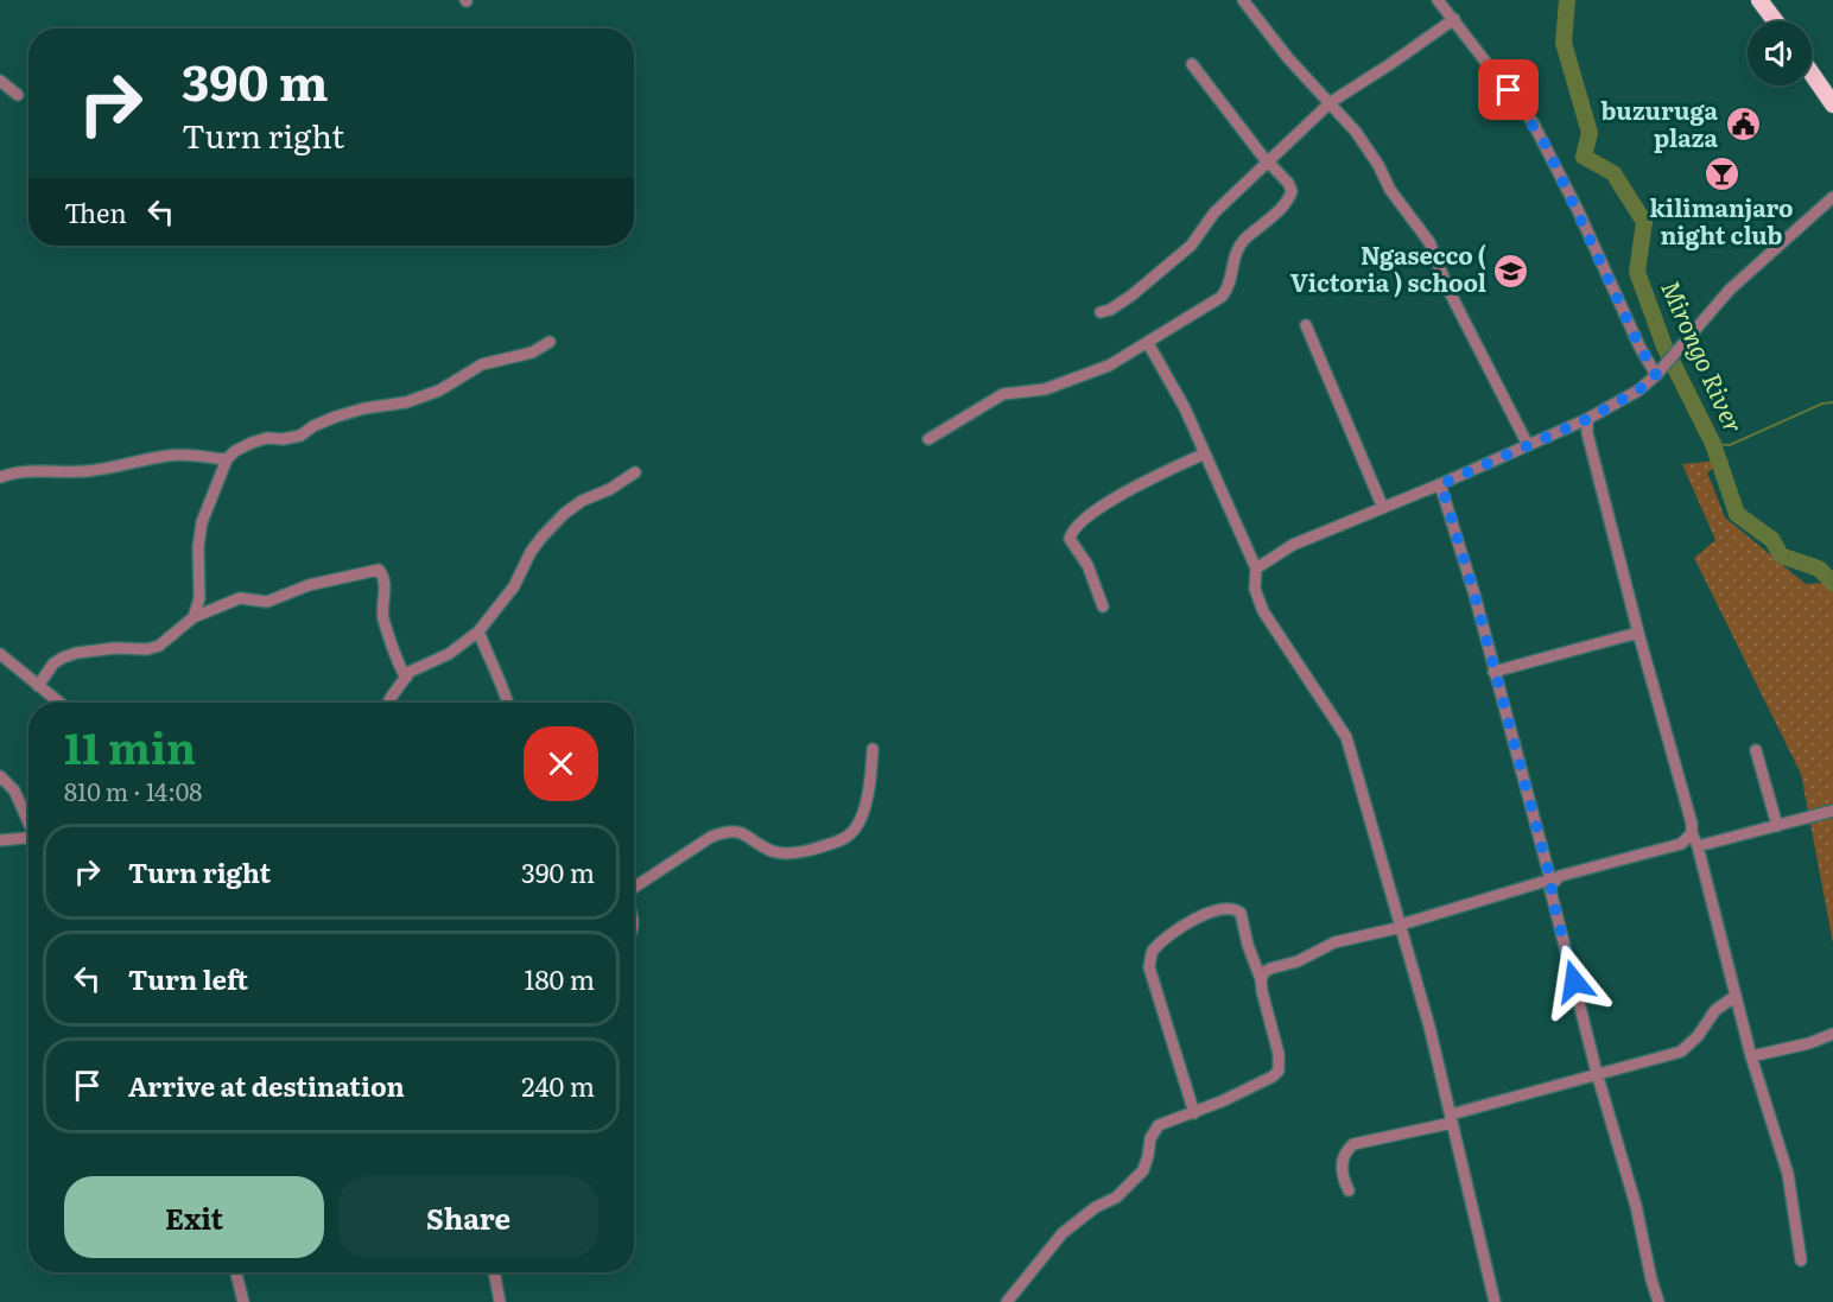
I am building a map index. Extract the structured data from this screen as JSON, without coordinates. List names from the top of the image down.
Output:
{
  "water": ["Mirongo River"],
  "places": {
    "public building": ["buzuruga plaza"],
    "bar": ["kilimanjaro night club"],
    "school or university": ["Ngasecco ( Victoria ) school"]
  },
  "page": {
    "turn": ["390 m", "Turn right"],
    "then": "Then",
    "heading": ["11 min", "810 m · 14:08"],
    "list": [
      {
        "name": "Turn right",
        "value": "390 m"
      },
      {
        "name": "Turn left",
        "value": "180 m"
      },
      {
        "name": "Arrive at destination",
        "value": "240 m"
      }
    ],
    "buttons": ["Exit", "Share"]
  }
}
